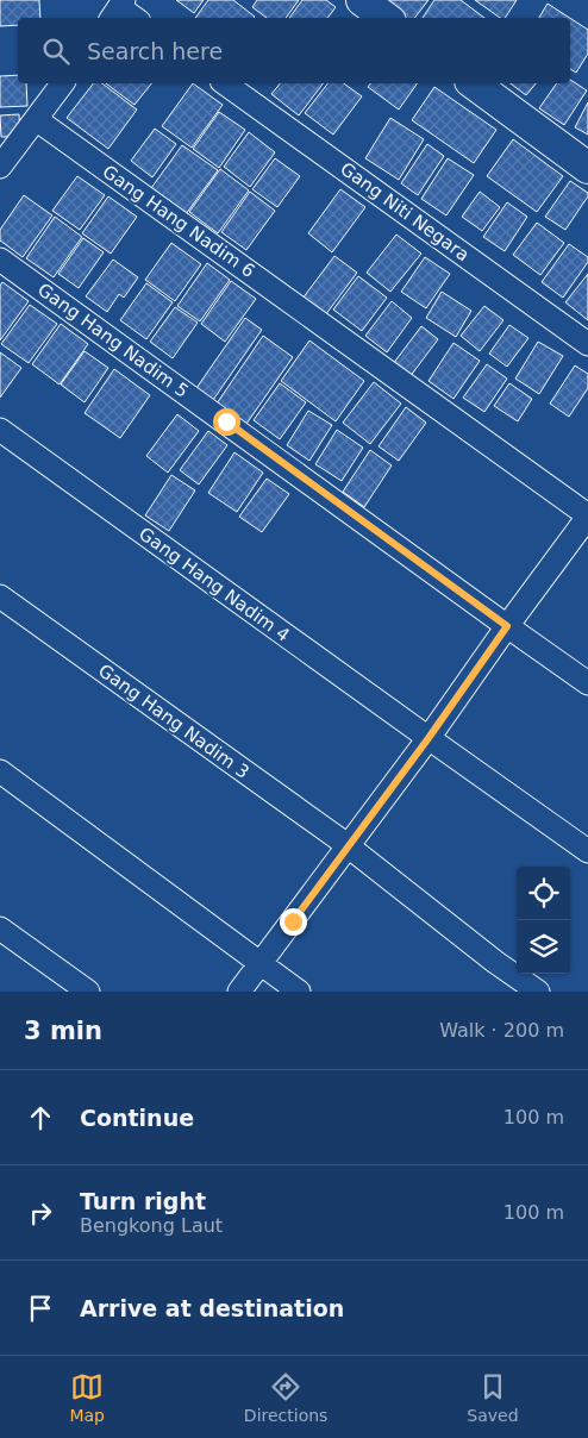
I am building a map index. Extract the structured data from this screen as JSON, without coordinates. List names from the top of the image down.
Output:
{
  "streets": {
    "street": [
      "Gang Niti Negara",
      "Gang Hang Nadim 6",
      "Gang Hang Nadim 5",
      "Gang Hang Nadim 4",
      "Gang Hang Nadim 3"
    ]
  },
  "page": {
    "search": "Search here",
    "heading": ["3 min", "Walk · 200 m"],
    "list": [
      ["Continue", "100 m"],
      ["Turn right", "Bengkong Laut", "100 m"],
      "Arrive at destination"
    ],
    "nav": ["Map", "Directions", "Saved"]
  }
}
